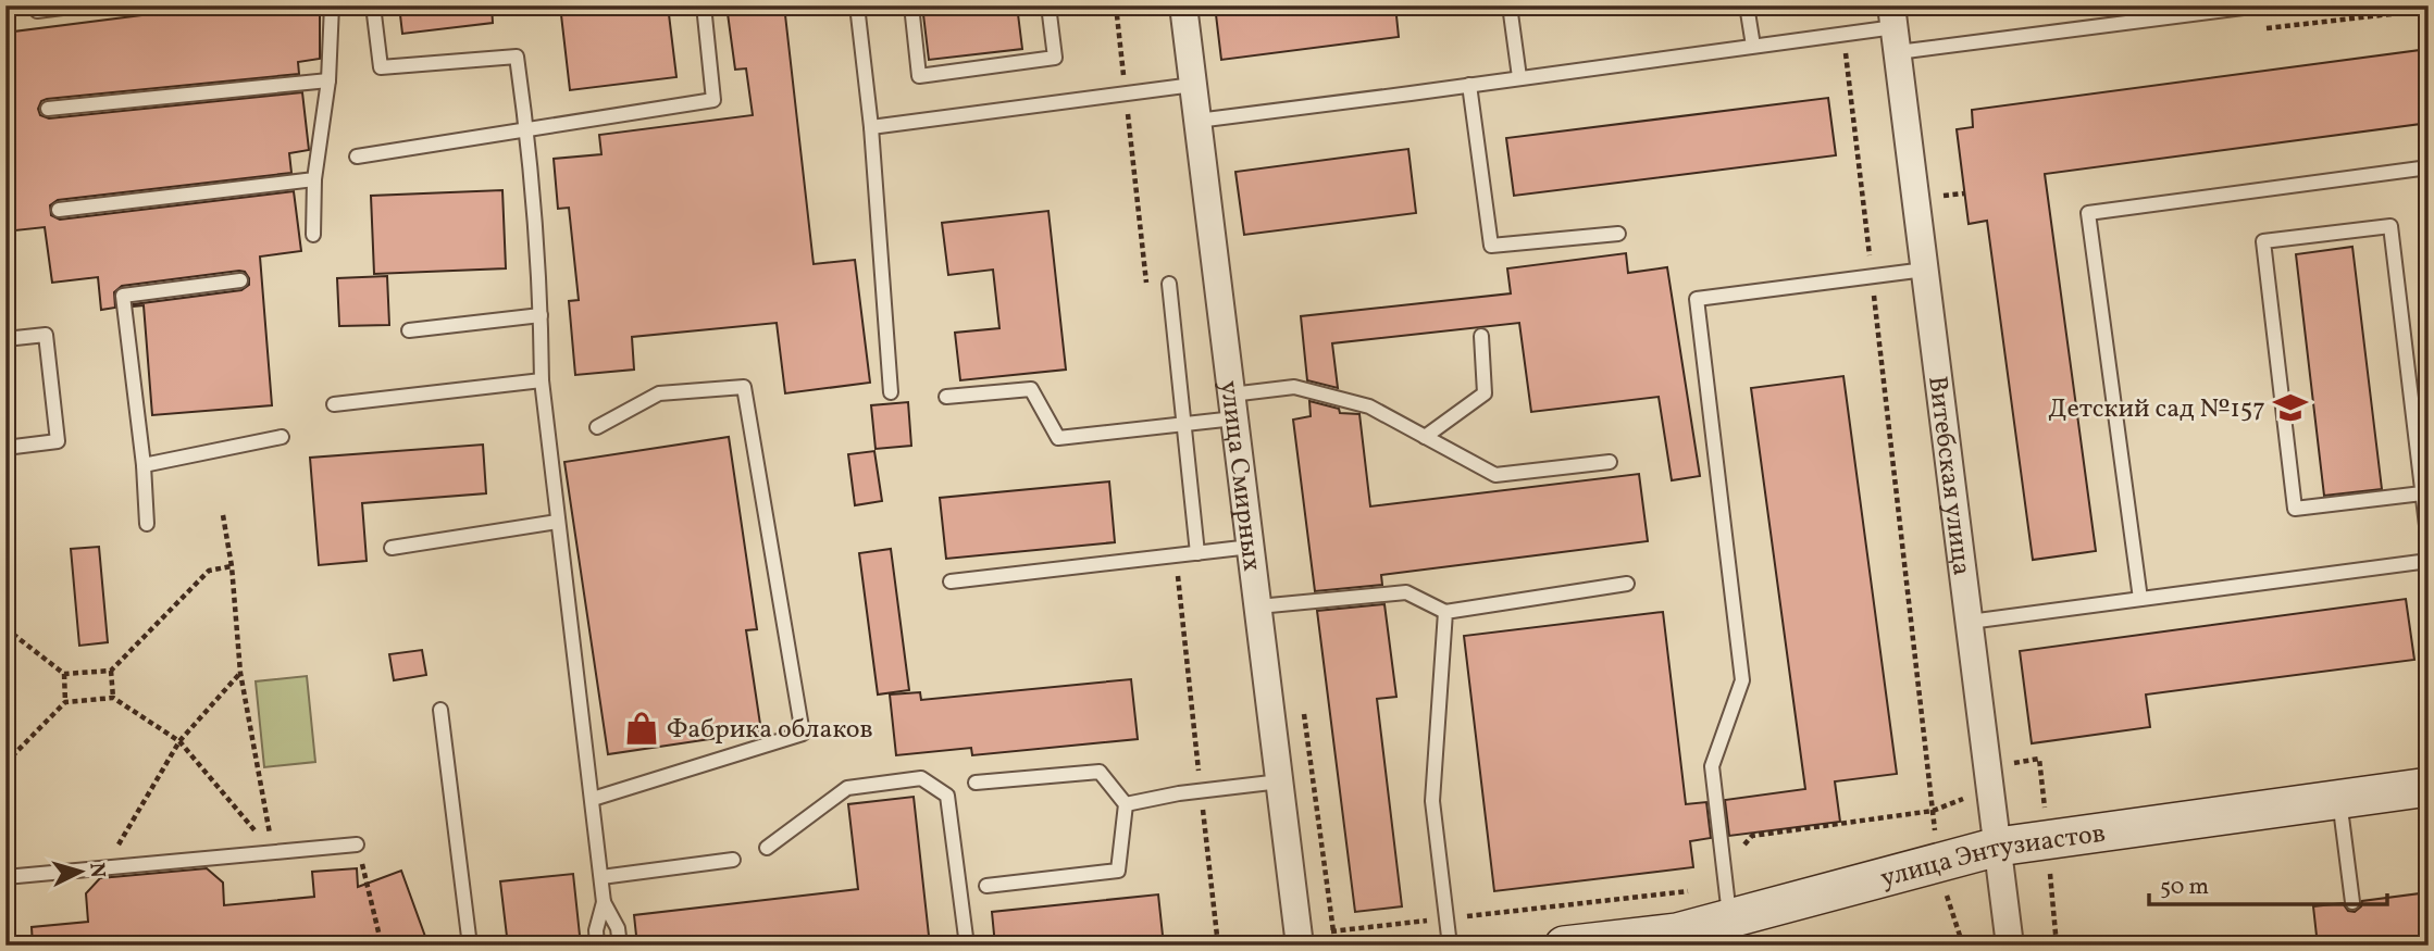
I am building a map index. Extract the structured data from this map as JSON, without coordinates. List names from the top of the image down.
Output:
{
  "streets": {
    "main road": ["улица Энтузиастов"],
    "street": ["улица Смирных", "Витебская улица"]
  },
  "crossings": [
    ["Витебская улица", "улица Энтузиастов"]
  ],
  "places": {
    "school or university": ["Детский сад №157"],
    "shop": ["Фабрика облаков"]
  },
  "scale_bar": "50 m",
  "north": "right"
}
